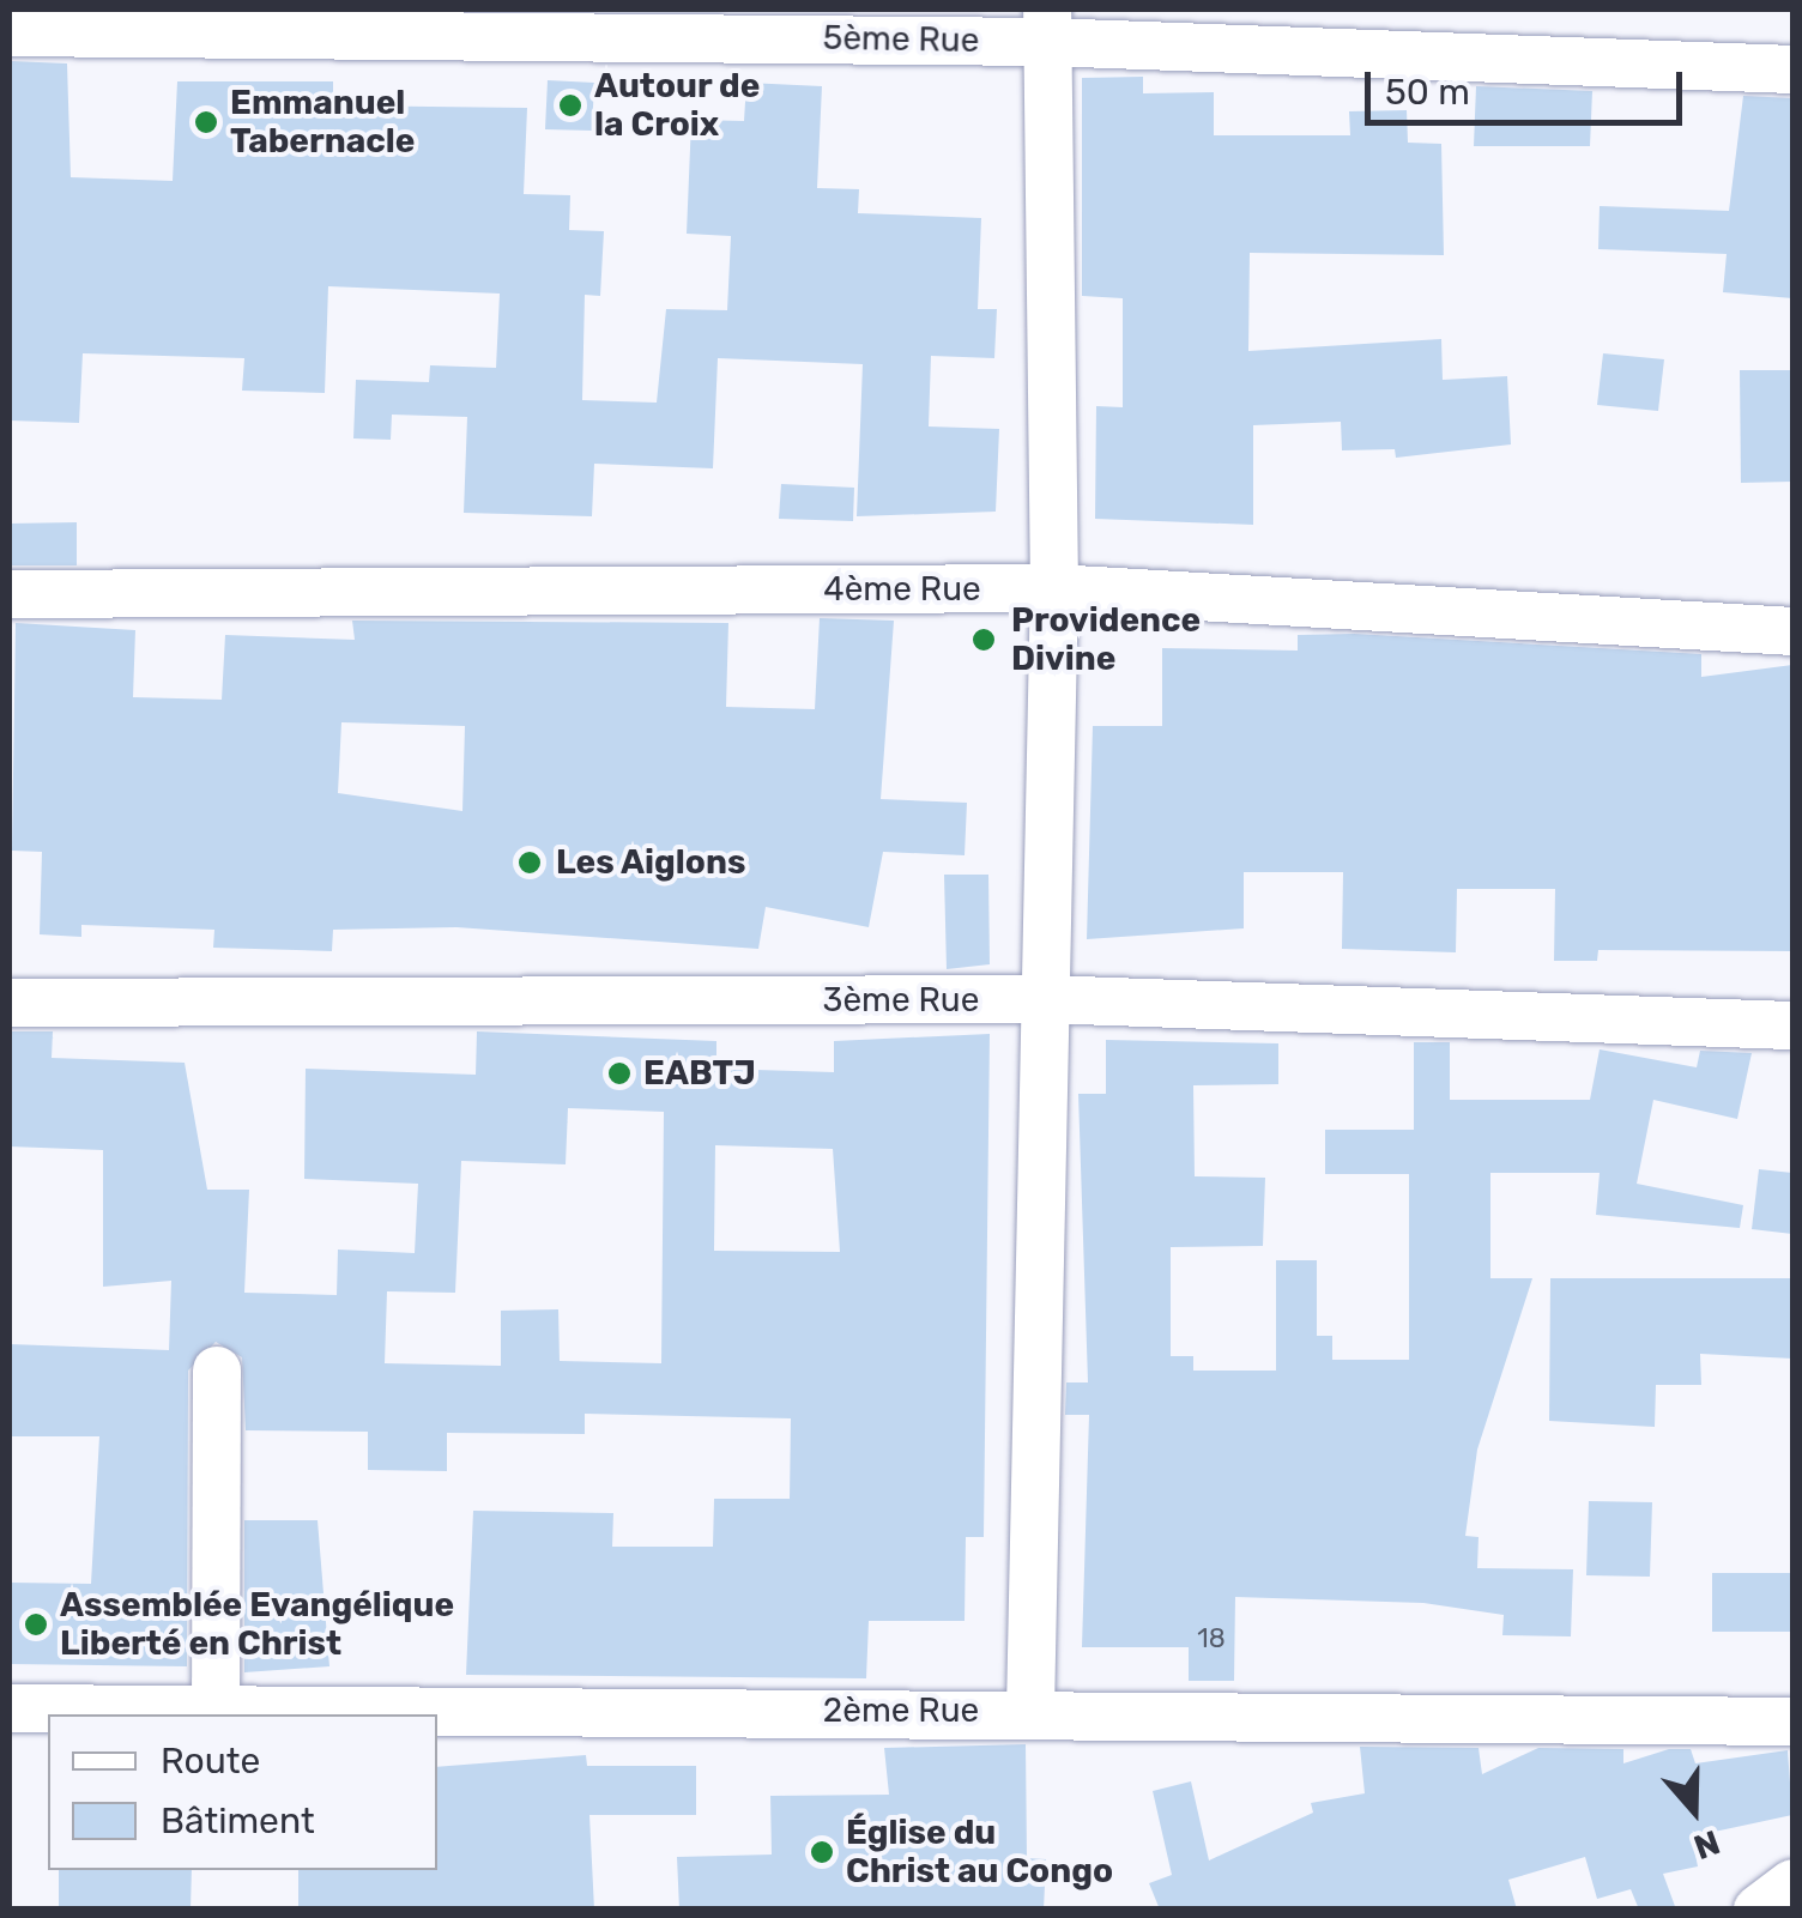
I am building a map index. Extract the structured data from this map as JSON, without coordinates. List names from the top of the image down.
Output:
{
  "streets": {
    "street": [
      "5ème Rue",
      "4ème Rue",
      "3ème Rue",
      "2ème Rue"
    ]
  },
  "places": [
    "Autour de la Croix",
    "Emmanuel Tabernacle",
    "Providence Divine",
    "Les Aiglons",
    "EABTJ",
    "Assemblée Evangélique Liberté en Christ",
    "Église du Christ au Congo"
  ],
  "house_numbers": ["18"],
  "legend": ["Route", "Bâtiment"],
  "scale_bar": "50 m",
  "north": "bottom"
}
